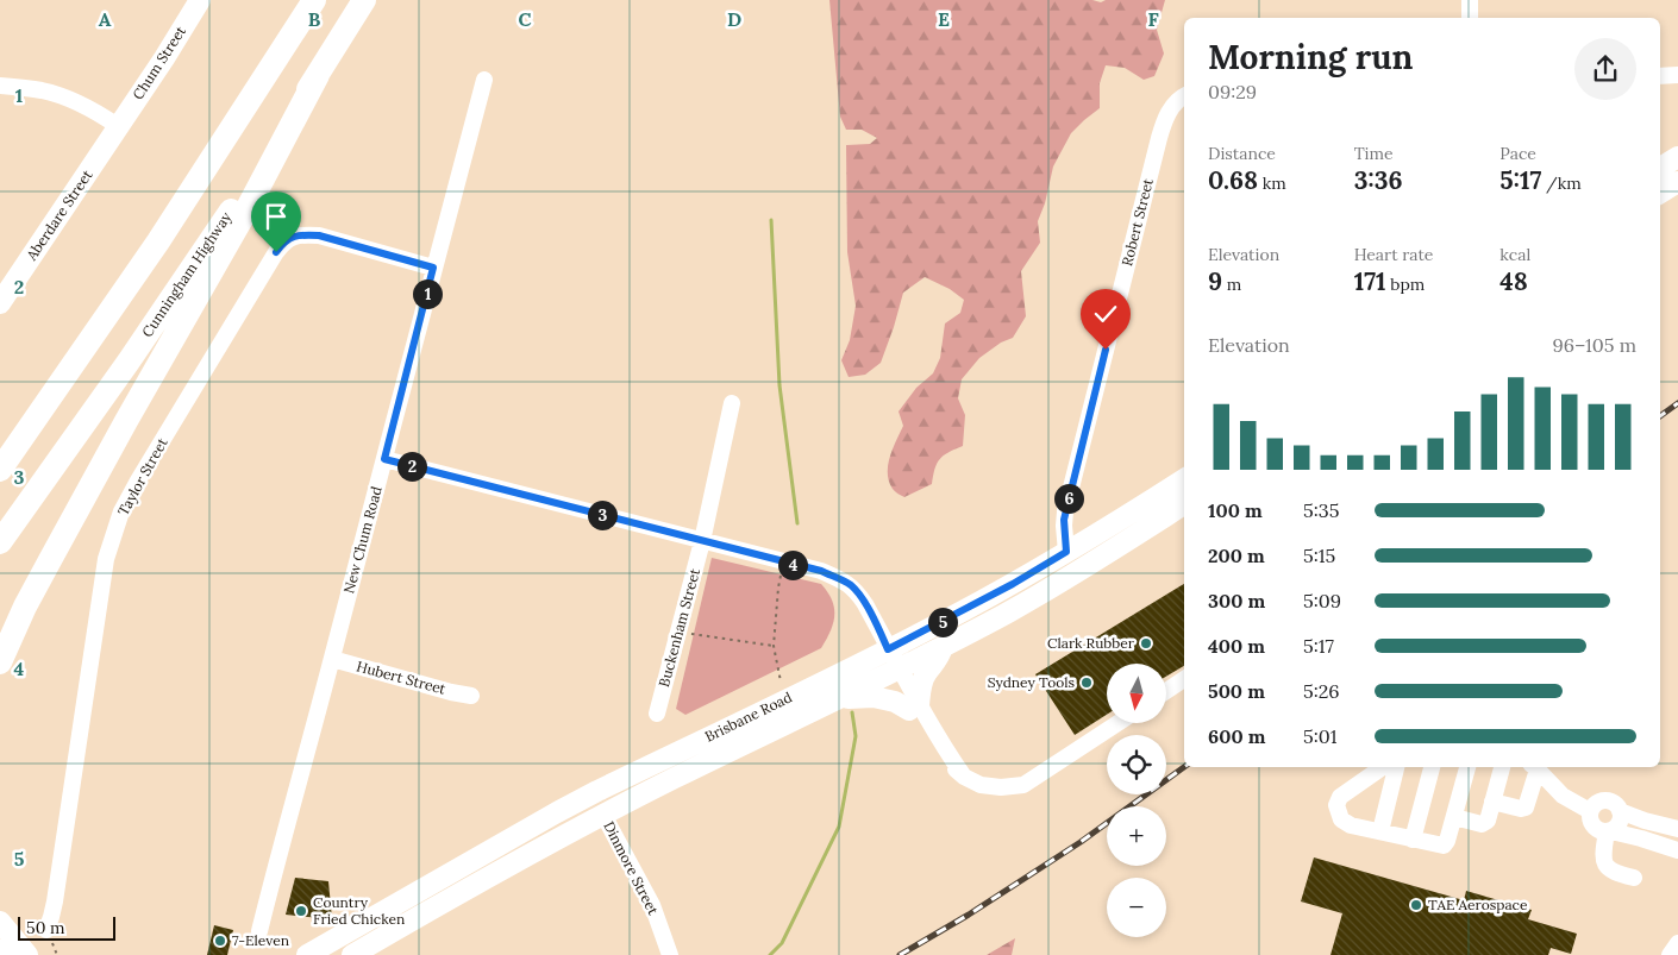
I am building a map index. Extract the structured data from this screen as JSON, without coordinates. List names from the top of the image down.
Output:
{
  "streets": {
    "highway": ["Cunningham Highway"],
    "main road": ["Chum Street", "Aberdare Street", "Brisbane Road"],
    "street": [
      "Robert Street",
      "Taylor Street",
      "New Chum Road",
      "Buckenham Street",
      "Hubert Street",
      "Dinmore Street"
    ]
  },
  "crossings": [
    ["Chum Street", "Aberdare Street"],
    ["Robert Street", "Brisbane Road"],
    ["Taylor Street", "New Chum Road"],
    ["New Chum Road", "Hubert Street"],
    ["Brisbane Road", "Dinmore Street"]
  ],
  "places": [
    "Clark Rubber",
    "Sydney Tools",
    "TAE Aerospace",
    "Country Fried Chicken",
    "7-Eleven"
  ],
  "scale_bar": "50 m",
  "north": "bottom",
  "page": {
    "heading": ["Morning run", "09:29"],
    "stats": [
      ["Distance", "0.68 km"],
      ["Time", "3:36"],
      ["Pace", "5:17 /km"],
      ["Elevation", "9 m"],
      ["Heart rate", "171 bpm"],
      ["kcal", "48"]
    ],
    "pins": [
      "1",
      "2",
      "6",
      "3",
      "4",
      "5"
    ],
    "chart": ["Elevation", "96–105 m"],
    "list": [
      {
        "name": "100 m",
        "note": "5:35"
      },
      {
        "name": "200 m",
        "note": "5:15"
      },
      {
        "name": "300 m",
        "note": "5:09"
      },
      {
        "name": "400 m",
        "note": "5:17"
      },
      {
        "name": "500 m",
        "note": "5:26"
      },
      {
        "name": "600 m",
        "note": "5:01"
      }
    ],
    "map_buttons": ["+", "−"],
    "scale": "50 m"
  },
  "grid": {
    "columns": [
      "A",
      "B",
      "C",
      "D",
      "E",
      "F"
    ],
    "rows": [
      "1",
      "2",
      "3",
      "4",
      "5"
    ]
  }
}
